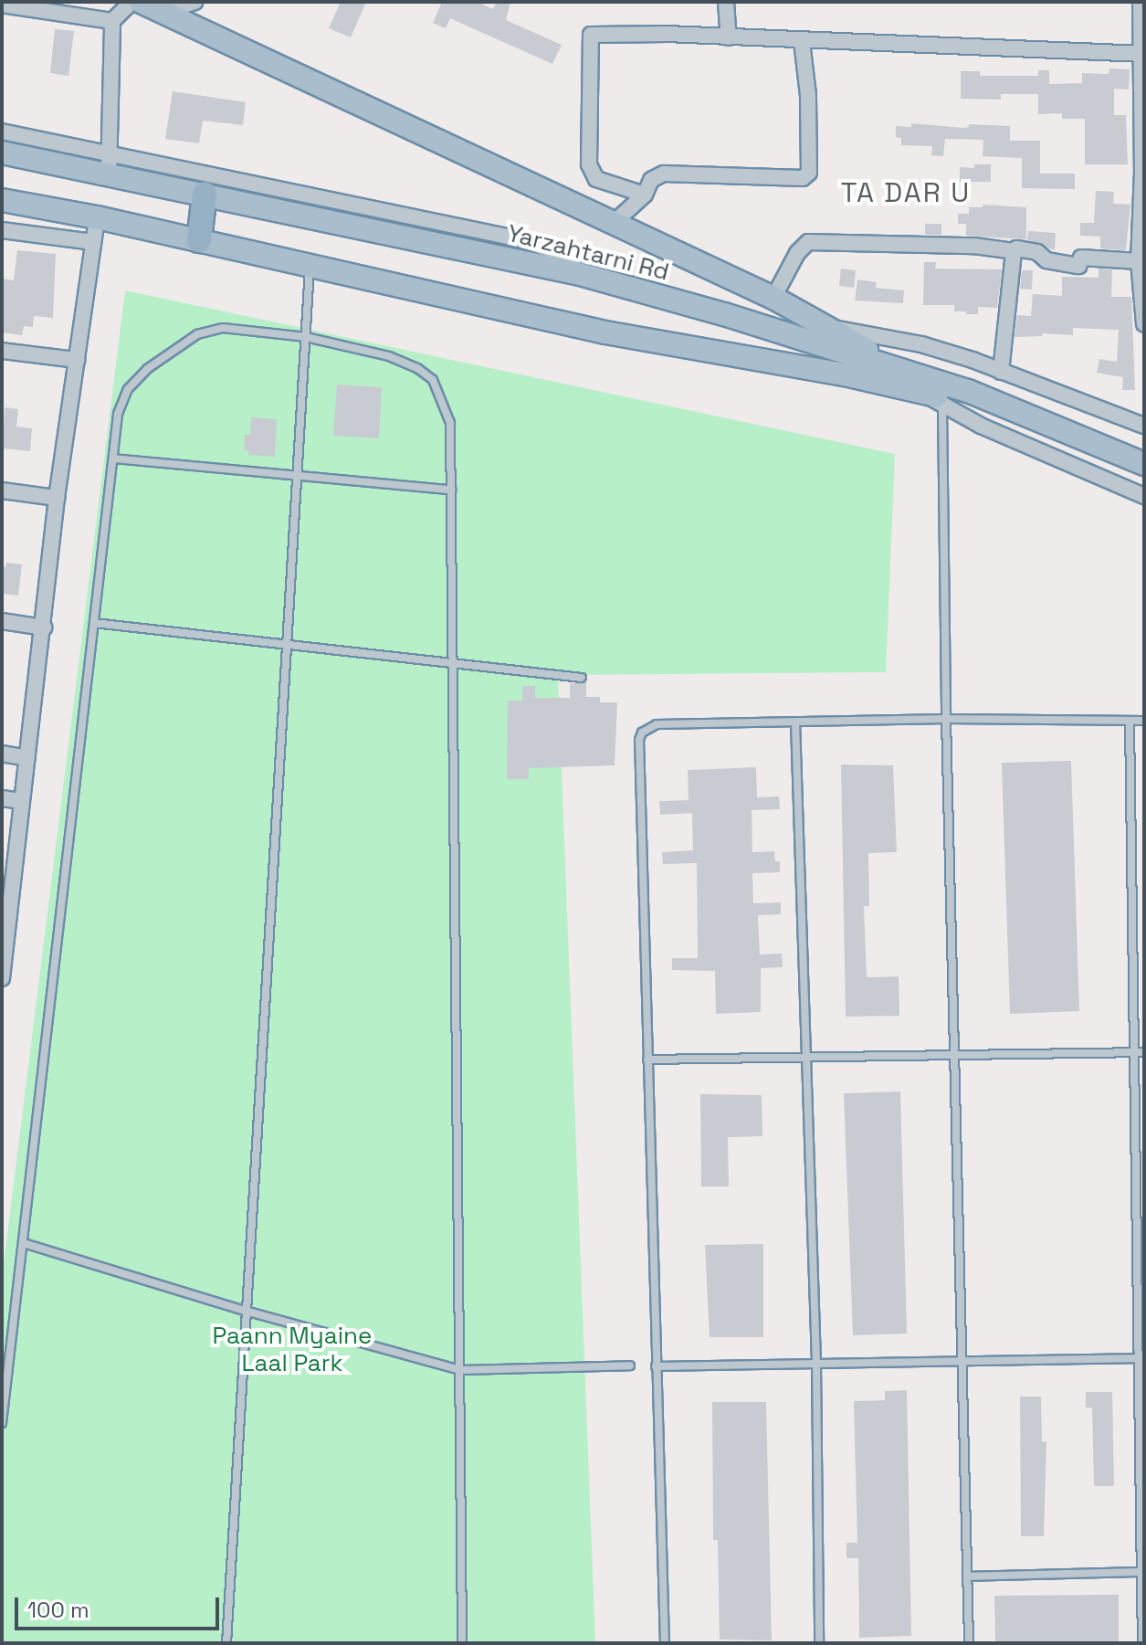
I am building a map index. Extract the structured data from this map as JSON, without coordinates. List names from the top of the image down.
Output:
{
  "streets": {
    "main road": ["Yarzahtarni Rd"]
  },
  "districts": ["TA DAR U"],
  "parks": ["Paann Myaine Laal Park"],
  "scale_bar": "100 m"
}
